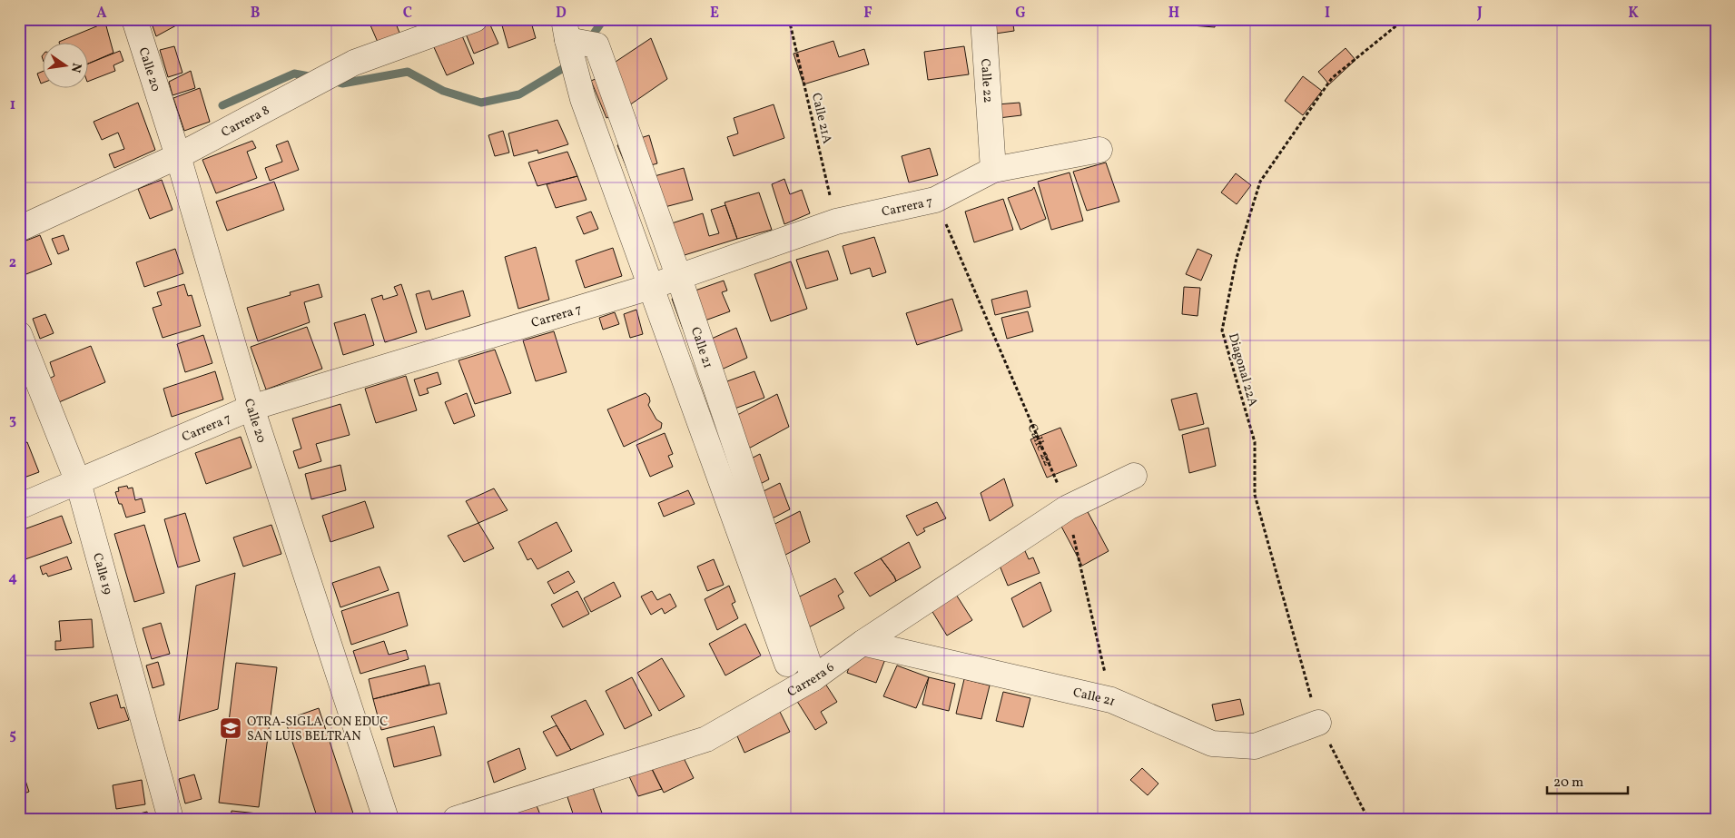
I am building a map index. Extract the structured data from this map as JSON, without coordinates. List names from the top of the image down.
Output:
{
  "streets": {
    "street": [
      "Calle 20",
      "Calle 22",
      "Carrera 8",
      "Carrera 7",
      "Calle 21",
      "Calle 19",
      "Carrera 6"
    ],
    "path": ["Calle 21A", "Diagonal 22A"]
  },
  "crossings": [
    ["Calle 20", "Carrera 8"],
    ["Calle 20", "Carrera 7"],
    ["Calle 22", "Carrera 7"],
    ["Calle 22", "Calle 21"],
    ["Calle 22", "Carrera 6"],
    ["Calle 21A", "Carrera 7"],
    ["Carrera 7", "Calle 21"],
    ["Carrera 7", "Calle 19"],
    ["Calle 21", "Diagonal 22A"],
    ["Calle 21", "Carrera 6"]
  ],
  "places": {
    "school or university": ["OTRA-SIGLA CON EDUC SAN LUIS BELTRAN"]
  },
  "scale_bar": "20 m",
  "north": "right",
  "grid": {
    "columns": [
      "A",
      "B",
      "C",
      "D",
      "E",
      "F",
      "G",
      "H",
      "I",
      "J",
      "K"
    ],
    "rows": [
      "1",
      "2",
      "3",
      "4",
      "5"
    ]
  }
}
